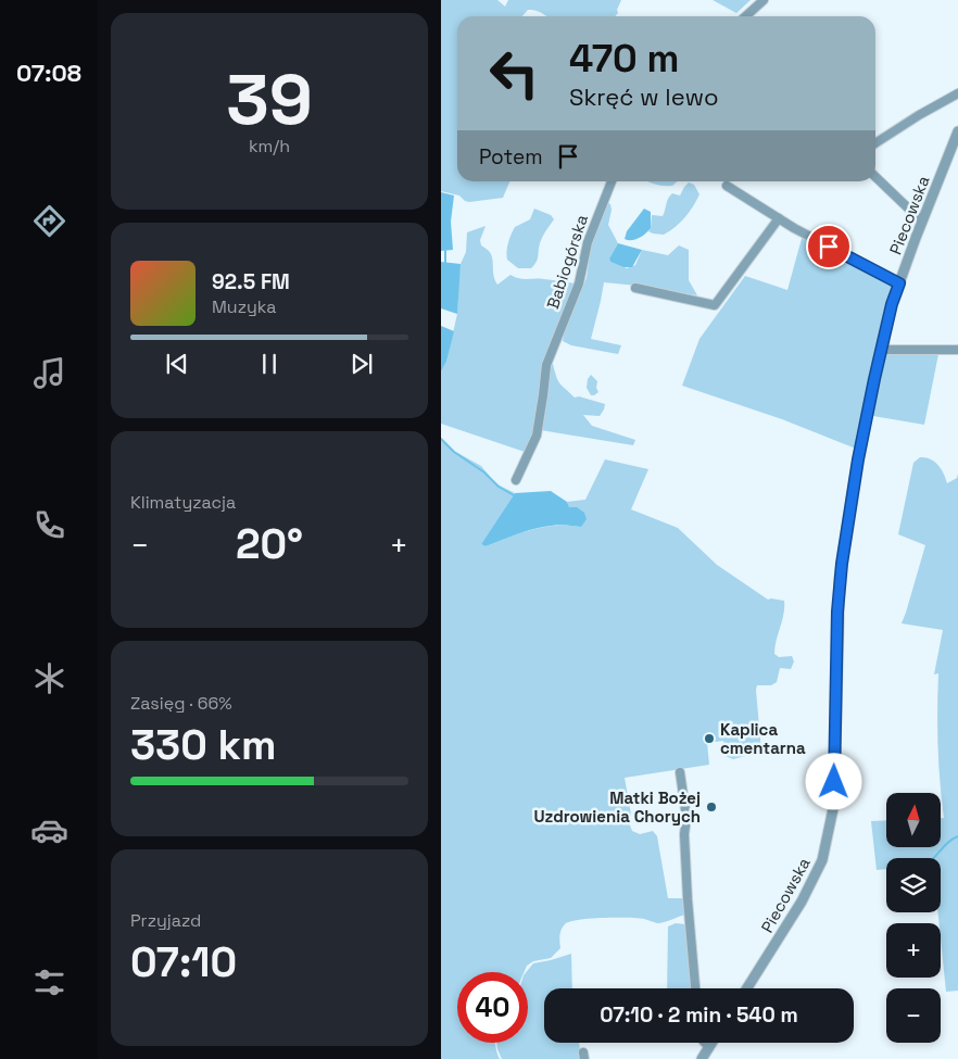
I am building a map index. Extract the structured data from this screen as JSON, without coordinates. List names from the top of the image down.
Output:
{
  "streets": {
    "street": ["Piecowska", "Babiogórska"]
  },
  "places": ["Kaplica cmentarna", "Matki Bożej Uzdrowienia Chorych"],
  "north": "top",
  "page": {
    "tabs": "07:08",
    "tile": [
      ["39", "km/h"],
      "Klimatyzacja",
      ["Zasięg · 66%", "330 km"],
      ["Przyjazd", "07:10"]
    ],
    "turn": ["470 m", "Skręć w lewo"],
    "then": "Potem",
    "song": ["92.5 FM", "Muzyka"],
    "heat": ["−", "20°", "+"],
    "map_buttons": ["+", "−"],
    "limit": "40",
    "trip": "07:10 · 2 min · 540 m"
  }
}
